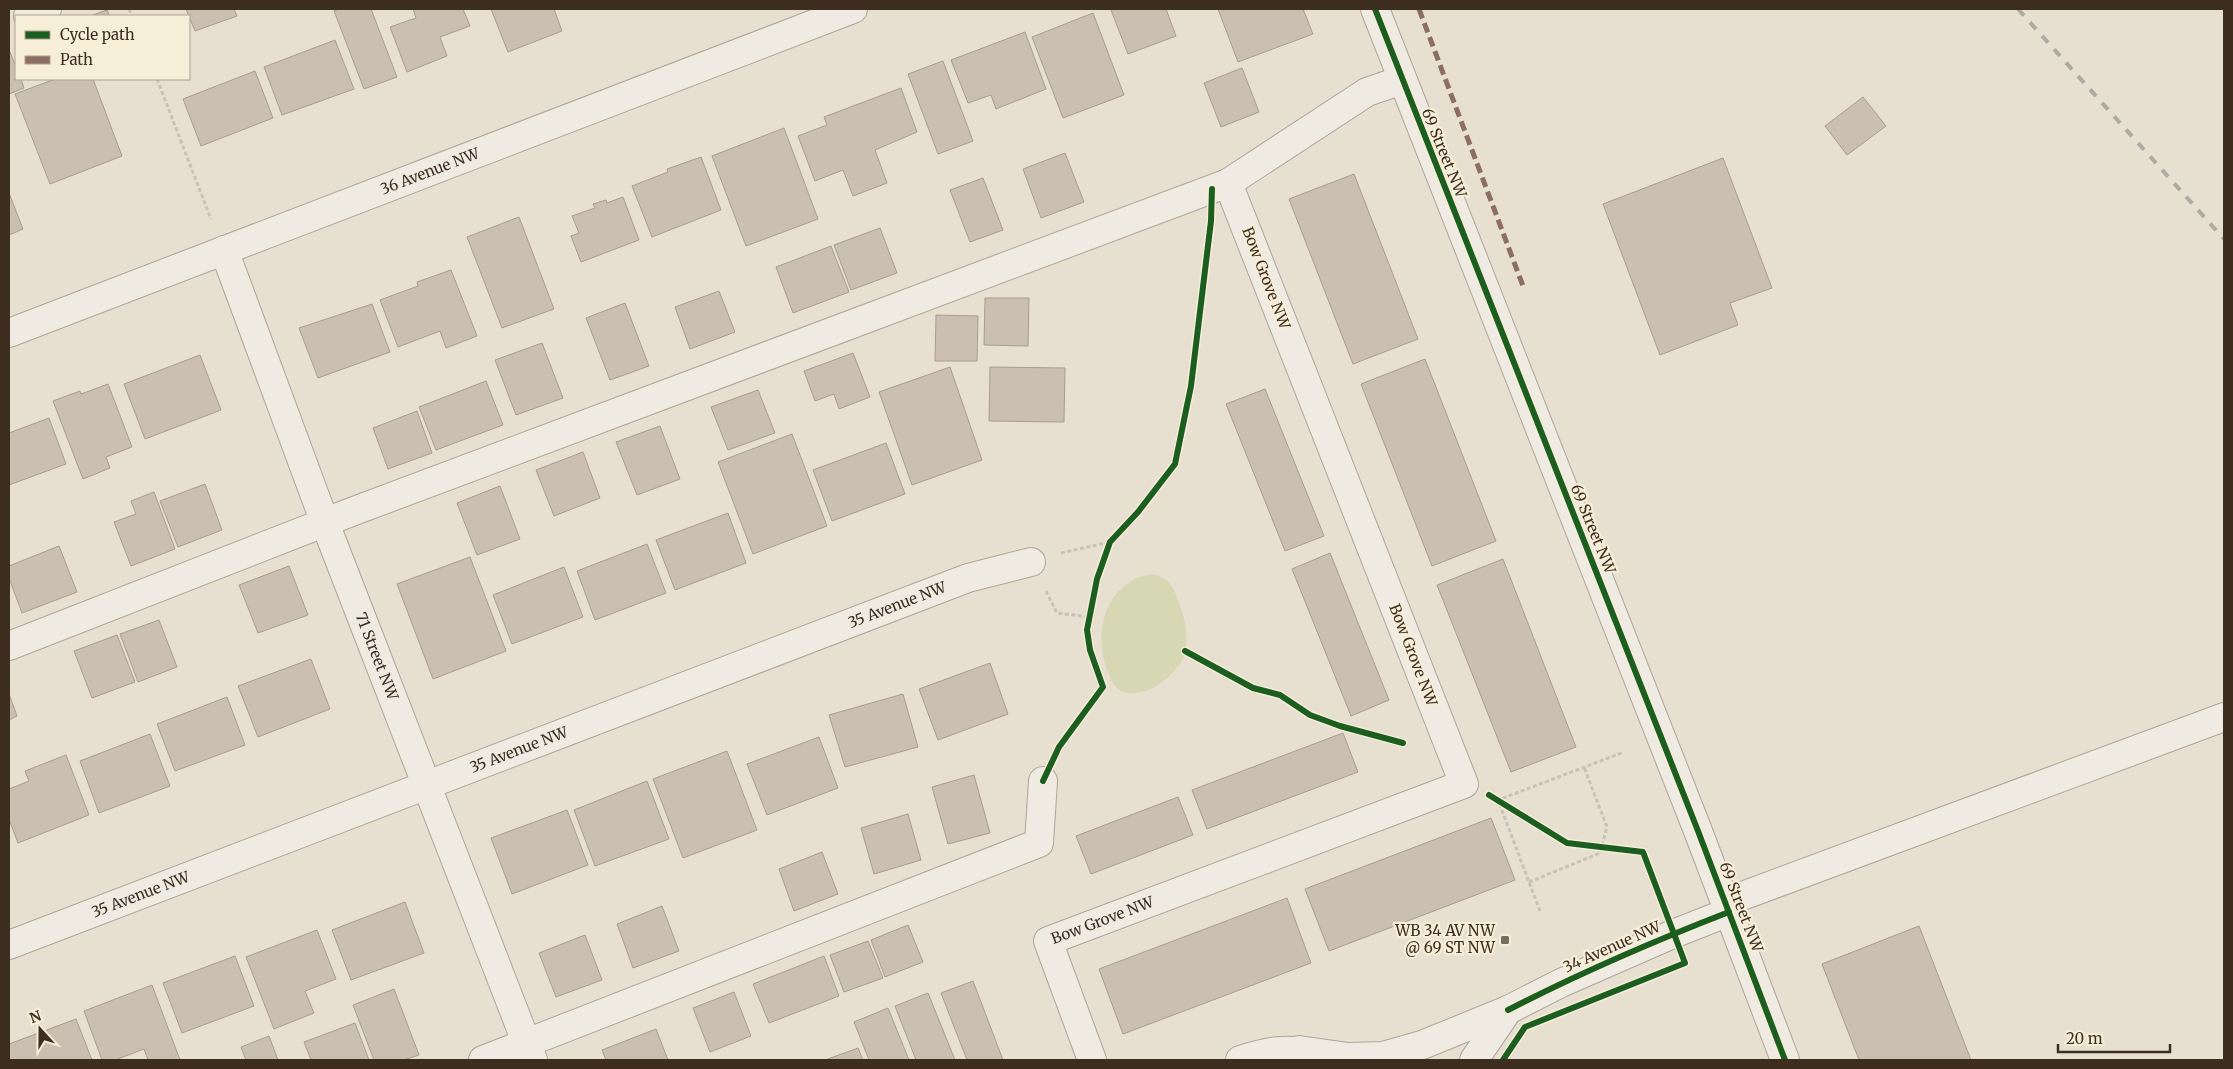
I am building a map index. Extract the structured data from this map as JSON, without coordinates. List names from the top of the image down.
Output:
{
  "streets": {
    "street": [
      "69 Street NW",
      "36 Avenue NW",
      "Bow Grove NW",
      "35 Avenue NW",
      "71 Street NW",
      "34 Avenue NW"
    ]
  },
  "crossings": [
    ["69 Street NW", "34 Avenue NW"],
    ["36 Avenue NW", "71 Street NW"],
    ["35 Avenue NW", "71 Street NW"]
  ],
  "places": {
    "transit": ["WB 34 AV NW @ 69 ST NW"]
  },
  "legend": ["Cycle path", "Path"],
  "scale_bar": "20 m",
  "north": "top"
}
